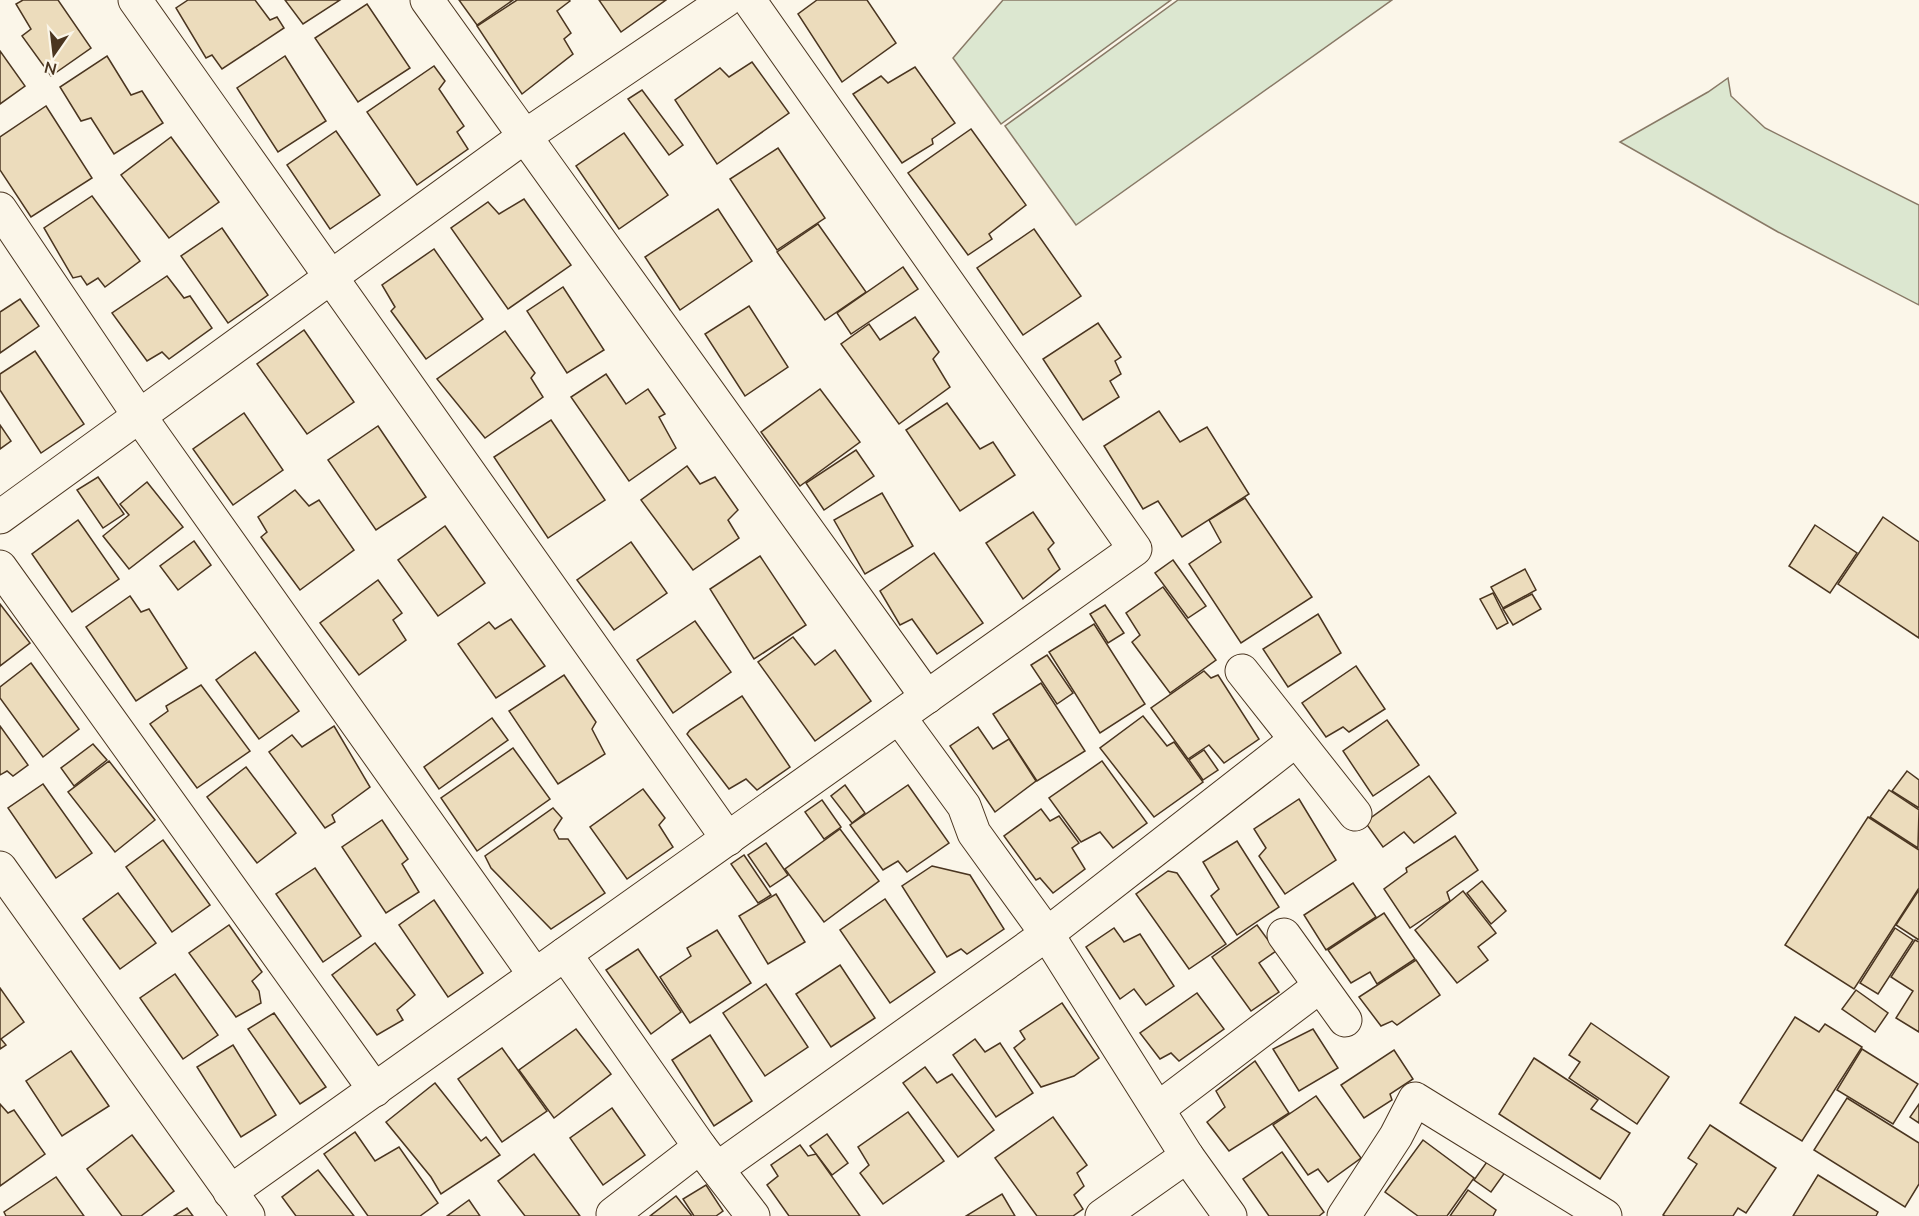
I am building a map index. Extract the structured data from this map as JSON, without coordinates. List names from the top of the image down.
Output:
{
  "north": "bottom"
}
